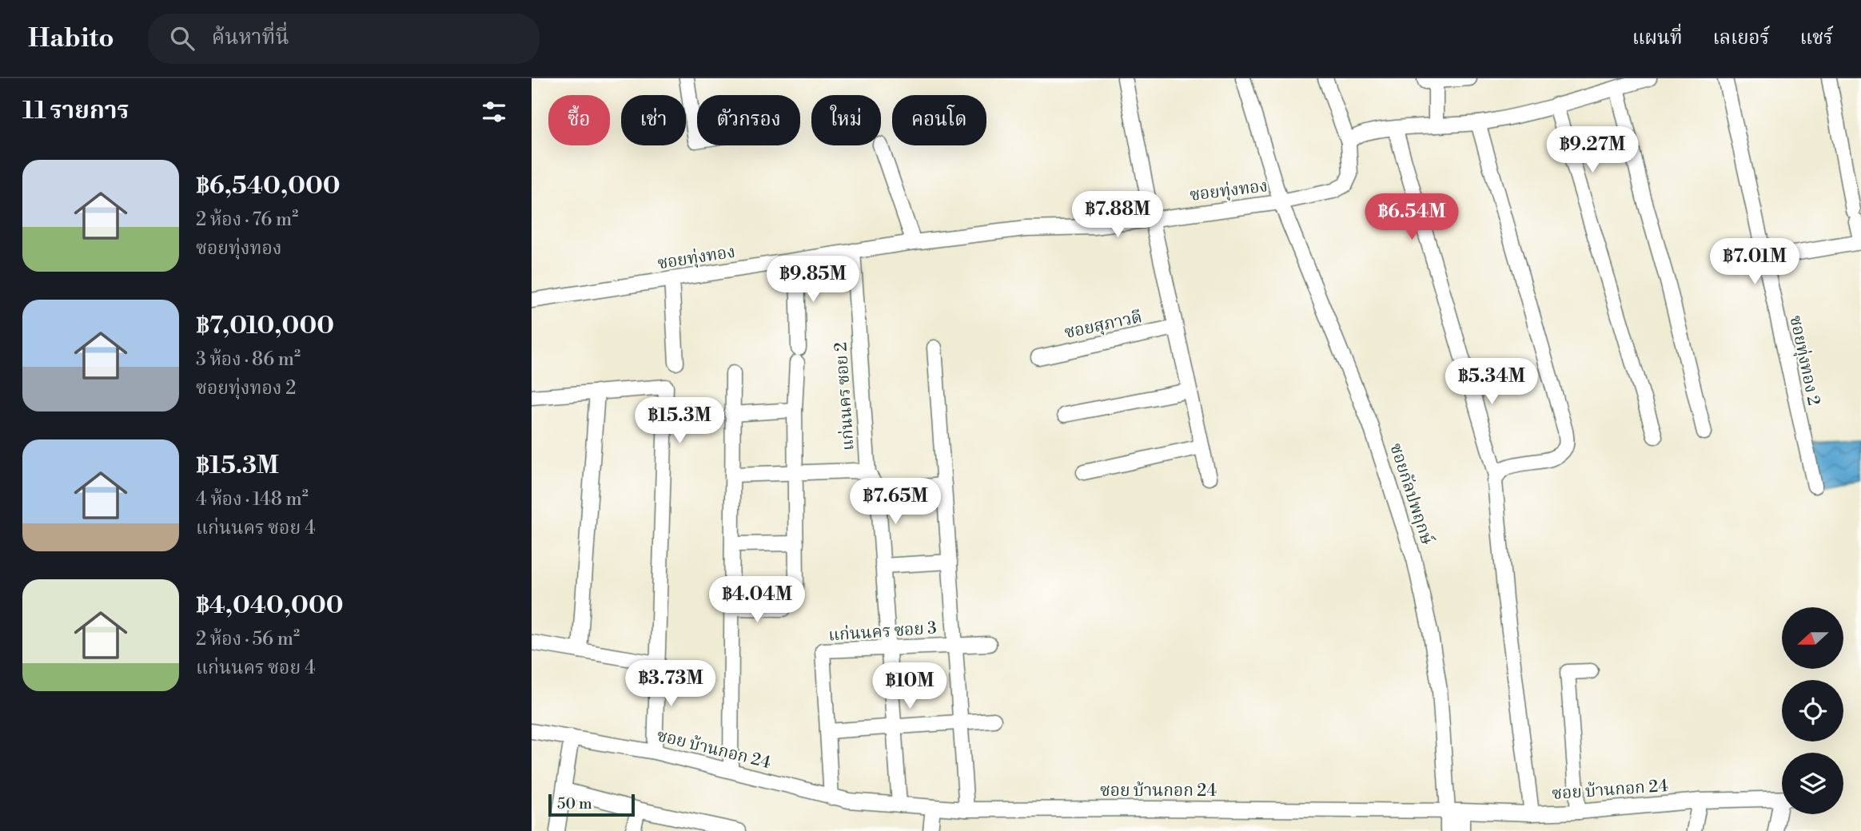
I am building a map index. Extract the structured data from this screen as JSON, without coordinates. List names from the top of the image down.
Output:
{
  "streets": {
    "street": [
      "ซอยทุ่งทอง",
      "ซอยสุภาวดี",
      "ซอยทุ่งทอง 2",
      "แก่นนคร ซอย 2",
      "ซอยกัลปพฤกษ์",
      "แก่นนคร ซอย 3",
      "ซอย บ้านกอก 24"
    ]
  },
  "crossings": [
    ["ซอยทุ่งทอง", "แก่นนคร ซอย 2"],
    ["ซอยทุ่งทอง", "ซอยกัลปพฤกษ์"],
    ["แก่นนคร ซอย 2", "แก่นนคร ซอย 3"],
    ["แก่นนคร ซอย 2", "ซอย บ้านกอก 24"],
    ["ซอยกัลปพฤกษ์", "ซอย บ้านกอก 24"],
    ["แก่นนคร ซอย 3", "ซอย บ้านกอก 24"]
  ],
  "scale_bar": "50 m",
  "north": "left",
  "page": {
    "header": "Habito",
    "search": "ค้นหาที่นี่",
    "nav": ["แผนที่", "เลเยอร์", "แชร์"],
    "heading": "11 รายการ",
    "chip": [
      "ซื้อ",
      "เช่า",
      "ตัวกรอง",
      "ใหม่",
      "คอนโด"
    ],
    "price": [
      "฿9.27M",
      "฿7.88M",
      "฿6.54M",
      "฿7.01M",
      "฿9.85M",
      "฿5.34M",
      "฿15.3M",
      "฿7.65M",
      "฿4.04M",
      "฿3.73M",
      "฿10M"
    ],
    "list": [
      {
        "name": "฿6,540,000",
        "note": "2 ห้อง · 76 m² · ซอยทุ่งทอง"
      },
      {
        "name": "฿7,010,000",
        "note": "3 ห้อง · 86 m² · ซอยทุ่งทอง 2"
      },
      {
        "name": "฿15.3M",
        "note": "4 ห้อง · 148 m² · แก่นนคร ซอย 4"
      },
      {
        "name": "฿4,040,000",
        "note": "2 ห้อง · 56 m² · แก่นนคร ซอย 4"
      }
    ],
    "scale": "50 m"
  }
}
